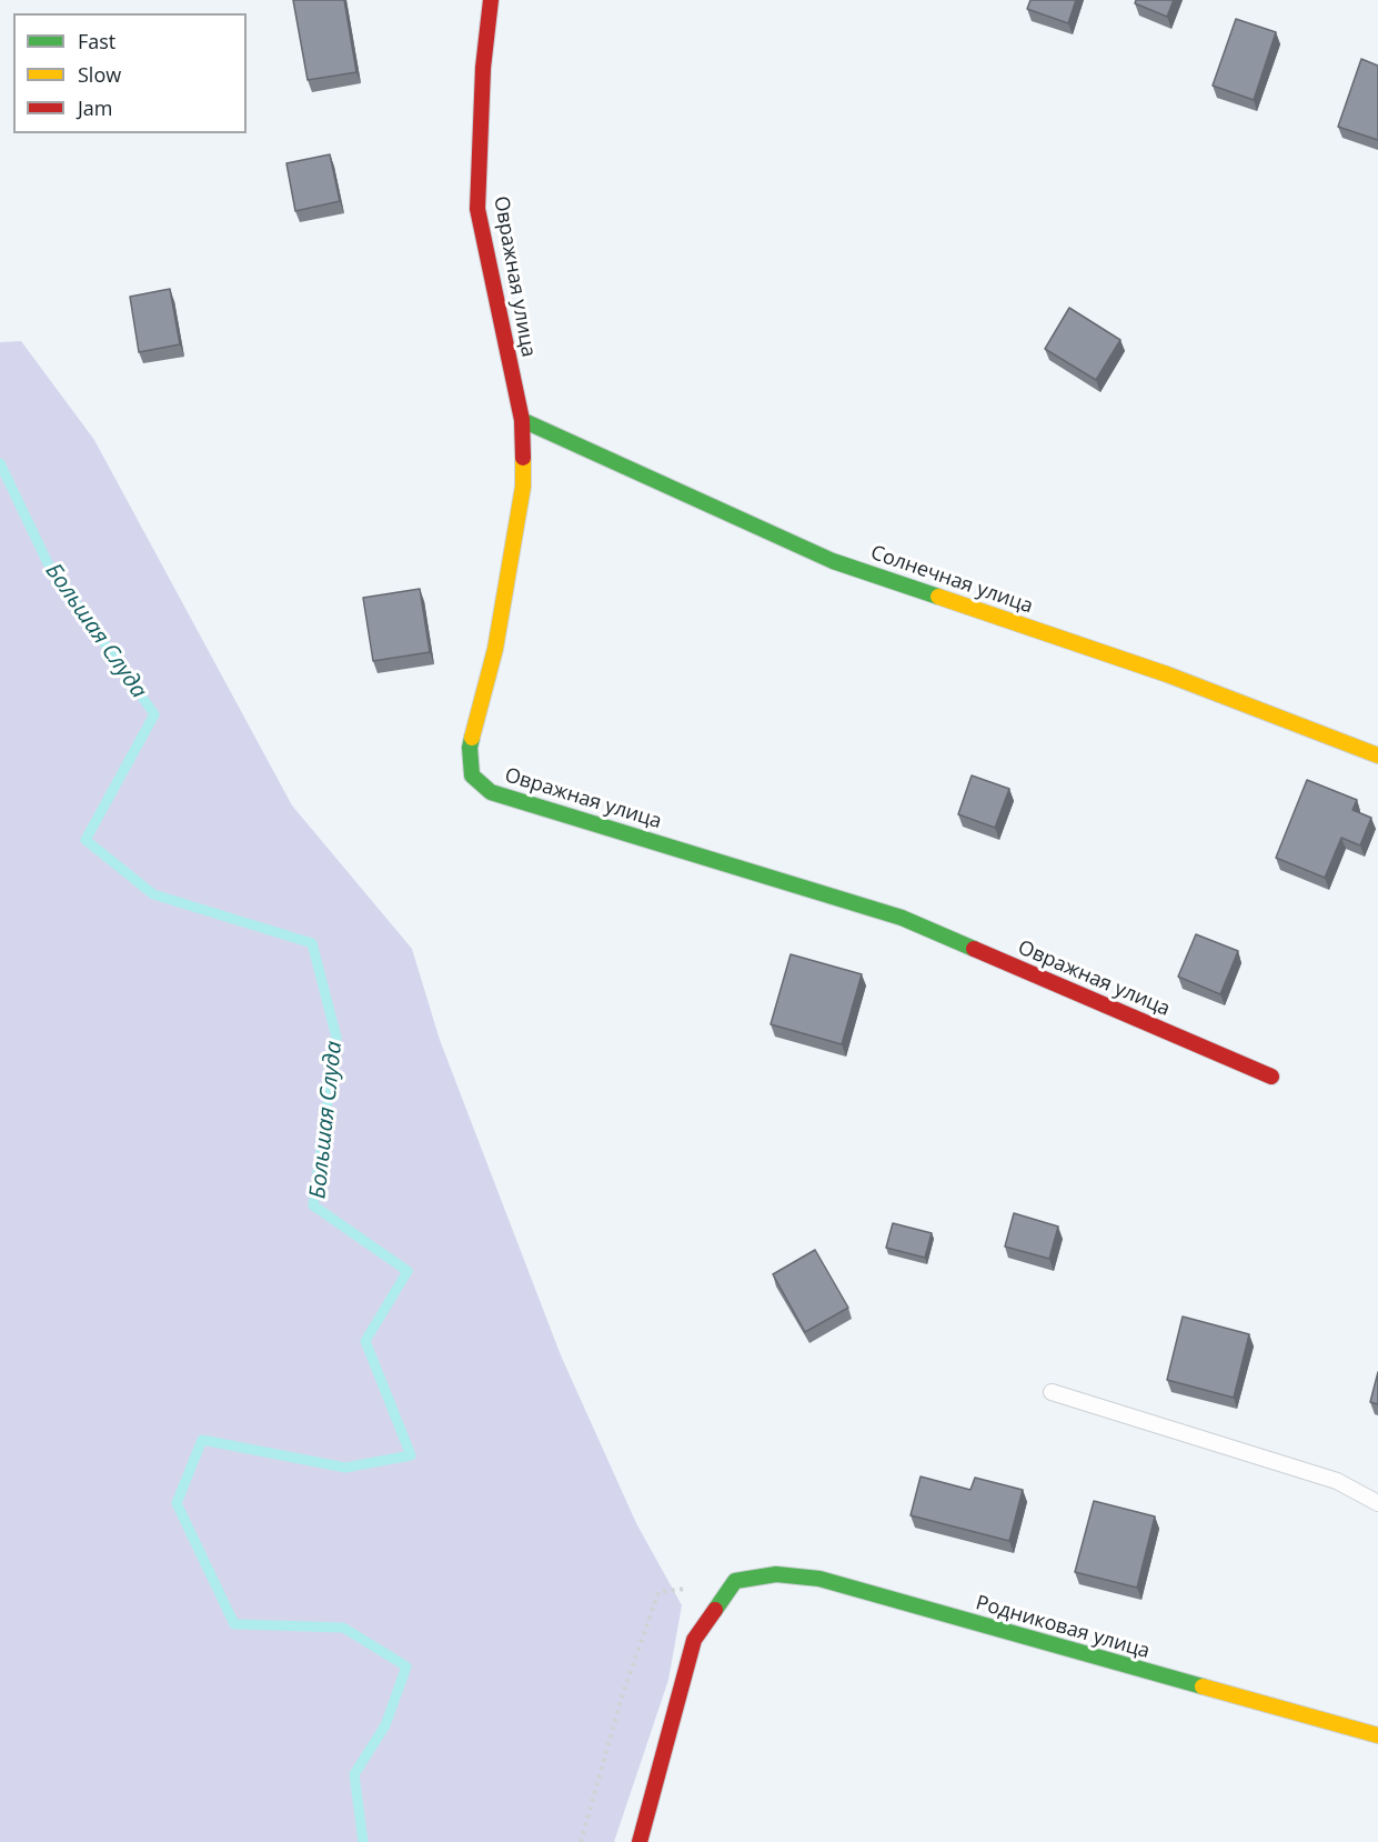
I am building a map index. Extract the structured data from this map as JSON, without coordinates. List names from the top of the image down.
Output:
{
  "streets": {
    "street": ["Овражная улица", "Солнечная улица", "Родниковая улица"]
  },
  "crossings": [
    ["Овражная улица", "Солнечная улица"]
  ],
  "water": ["Большая Слуда"],
  "legend": ["Fast", "Slow", "Jam"]
}
